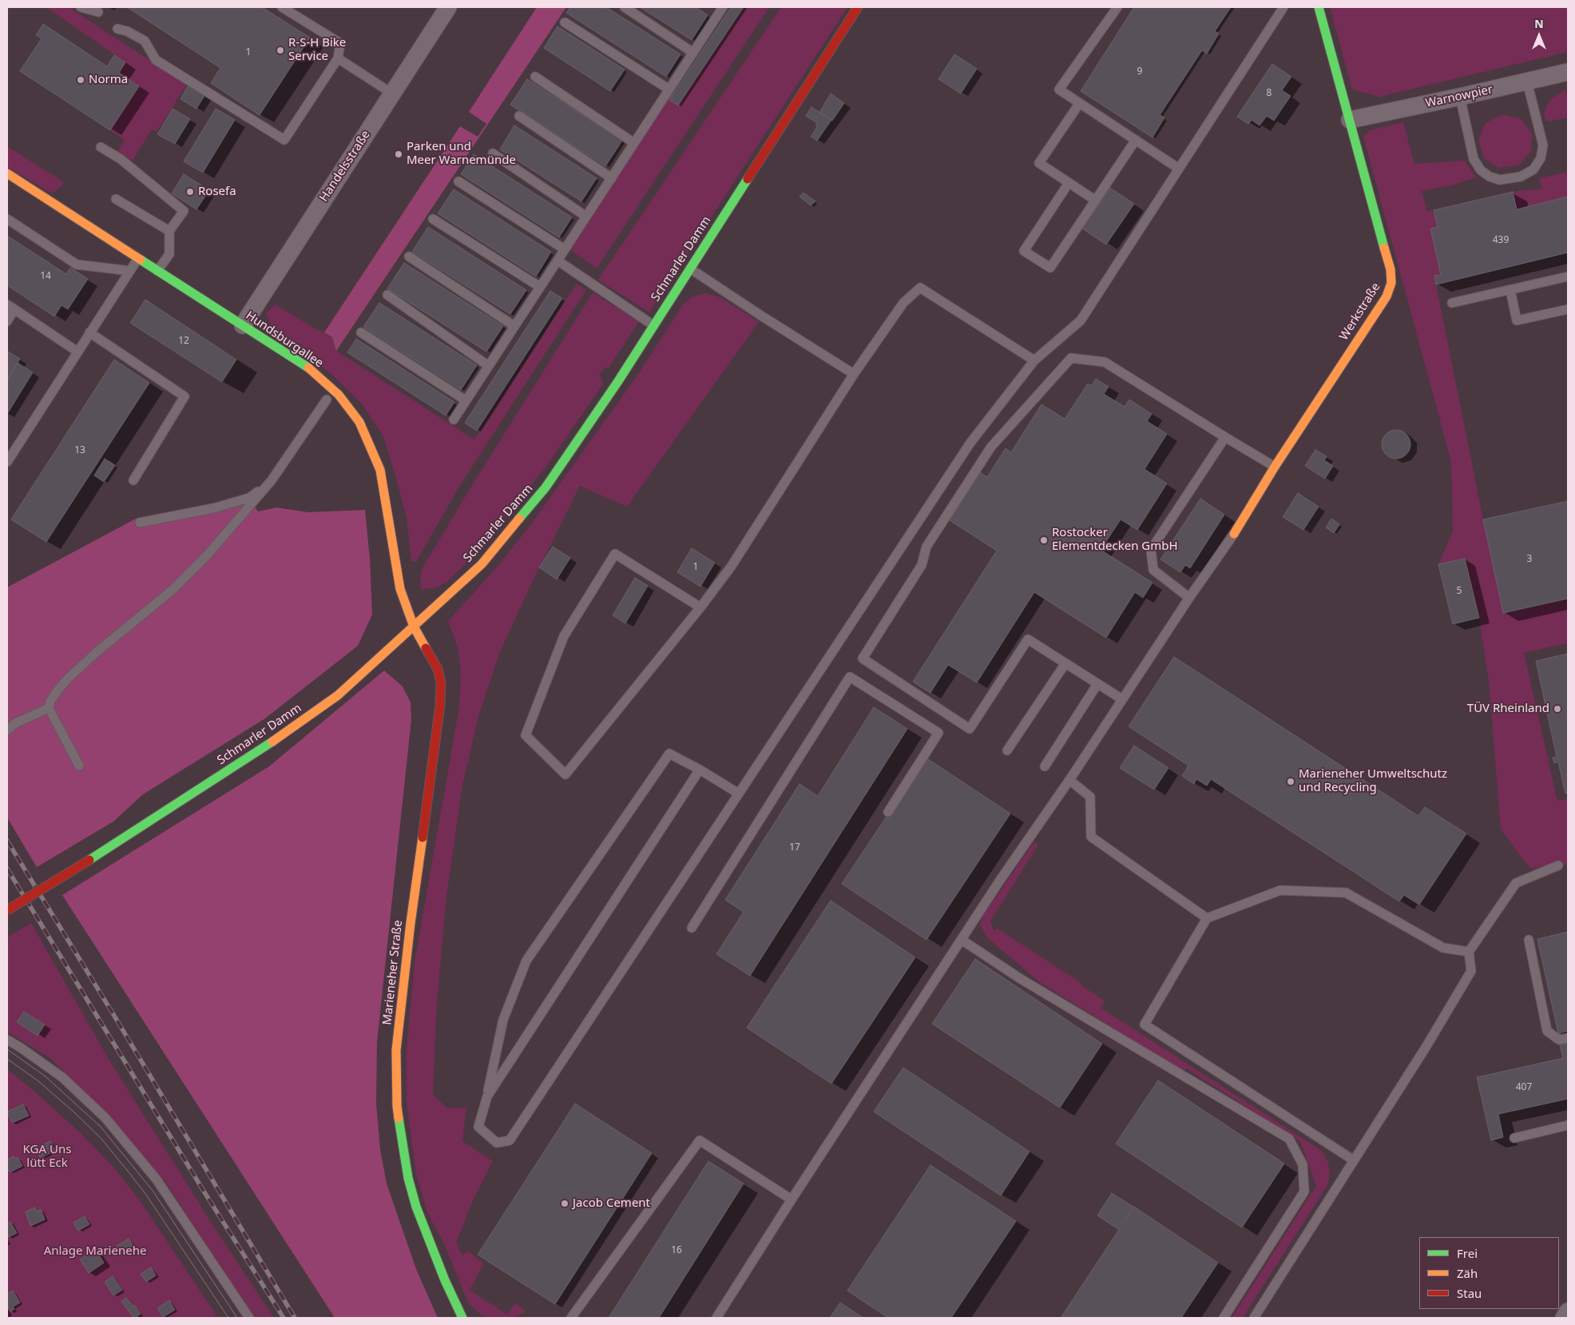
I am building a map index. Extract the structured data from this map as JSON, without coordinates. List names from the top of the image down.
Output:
{
  "streets": {
    "street": [
      "Warnowpier",
      "Handelsstraße",
      "Schmarler Damm",
      "Werkstraße",
      "Hundsburgallee",
      "Marieneher Straße"
    ]
  },
  "crossings": [
    ["Warnowpier", "Werkstraße"],
    ["Handelsstraße", "Hundsburgallee"],
    ["Schmarler Damm", "Hundsburgallee"],
    ["Schmarler Damm", "Marieneher Straße"],
    ["Hundsburgallee", "Marieneher Straße"]
  ],
  "parks": ["KGA Uns lütt Eck", "Anlage Marienehe"],
  "places": [
    "R-S-H Bike Service",
    "Norma",
    "Parken und Meer Warnemünde",
    "Rosefa",
    "Rostocker Elementdecken GmbH",
    "TÜV Rheinland",
    "Marieneher Umweltschutz und Recycling",
    "Jacob Cement"
  ],
  "house_numbers": [
    "1",
    "9",
    "8",
    "439",
    "14",
    "12",
    "13",
    "3",
    "1",
    "5",
    "17",
    "407",
    "16"
  ],
  "legend": ["Frei", "Zäh", "Stau"],
  "north": "top"
}
